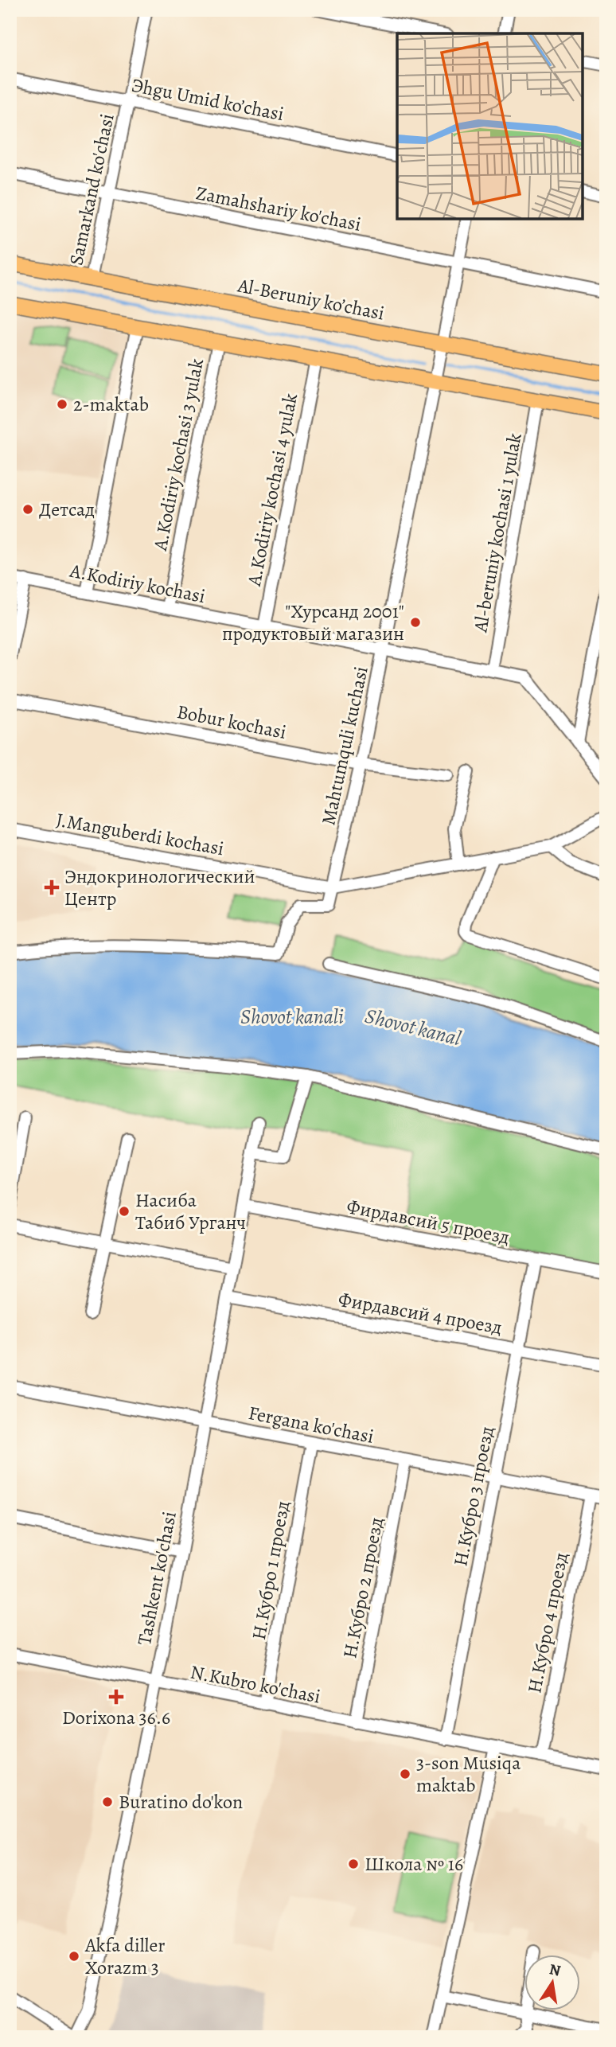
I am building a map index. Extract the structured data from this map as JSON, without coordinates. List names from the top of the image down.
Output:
{
  "streets": {
    "main road": ["Al-Beruniy ko’chasi"],
    "street": [
      "Эhgu Umid ko’chasi",
      "Samarkand ko'chasi",
      "Zamahshariy ko'chasi",
      "A.Kodiriy kochasi 3 yulak",
      "A.Kodiriy kochasi 4 yulak",
      "Al-beruniy kochasi 1 yulak",
      "A.Kodiriy kochasi",
      "Bobur kochasi",
      "Mahtumquli kuchasi",
      "J.Manguberdi kochasi",
      "Фирдавсий 5 проезд",
      "Фирдавсий 4 проезд",
      "Fergana ko'chasi",
      "Н.Кубро 3 проезд",
      "Н.Кубро 1 проезд",
      "Tashkent ko'chasi",
      "Н.Кубро 2 проезд",
      "Н.Кубро 4 проезд",
      "N.Kubro ko'chasi"
    ]
  },
  "crossings": [
    ["Эhgu Umid ko’chasi", "Samarkand ko'chasi"],
    ["Samarkand ko'chasi", "Zamahshariy ko'chasi"],
    ["Samarkand ko'chasi", "Al-Beruniy ko’chasi"],
    ["Zamahshariy ko'chasi", "Mahtumquli kuchasi"],
    ["Al-Beruniy ko’chasi", "Mahtumquli kuchasi"],
    ["A.Kodiriy kochasi 3 yulak", "A.Kodiriy kochasi"],
    ["A.Kodiriy kochasi 4 yulak", "A.Kodiriy kochasi"],
    ["Al-beruniy kochasi 1 yulak", "A.Kodiriy kochasi"],
    ["A.Kodiriy kochasi", "Mahtumquli kuchasi"],
    ["Bobur kochasi", "Mahtumquli kuchasi"],
    ["Mahtumquli kuchasi", "J.Manguberdi kochasi"],
    ["Фирдавсий 5 проезд", "Н.Кубро 3 проезд"],
    ["Фирдавсий 5 проезд", "Tashkent ko'chasi"],
    ["Фирдавсий 4 проезд", "Н.Кубро 3 проезд"],
    ["Фирдавсий 4 проезд", "Tashkent ko'chasi"],
    ["Fergana ko'chasi", "Н.Кубро 3 проезд"],
    ["Fergana ko'chasi", "Н.Кубро 1 проезд"],
    ["Fergana ko'chasi", "Tashkent ko'chasi"],
    ["Fergana ko'chasi", "Н.Кубро 2 проезд"],
    ["Fergana ko'chasi", "Н.Кубро 4 проезд"],
    ["Н.Кубро 3 проезд", "N.Kubro ko'chasi"],
    ["Н.Кубро 1 проезд", "N.Kubro ko'chasi"],
    ["Tashkent ko'chasi", "N.Kubro ko'chasi"],
    ["Н.Кубро 2 проезд", "N.Kubro ko'chasi"],
    ["Н.Кубро 4 проезд", "N.Kubro ko'chasi"]
  ],
  "water": ["Shovot kanali", "Shovot kanal"],
  "places": {
    "other": [
      "2-maktab",
      "Детсад",
      "\"Хурсанд 2001\" продуктовый магазин",
      "Насиба Табиб Урганч",
      "3-son Musiqa maktab",
      "Buratino do'kon",
      "Школа № 16",
      "Akfa diller Xorazm 3"
    ],
    "health": ["Эндокринологический Центр", "Dorixona 36.6"]
  },
  "north": "top"
}
